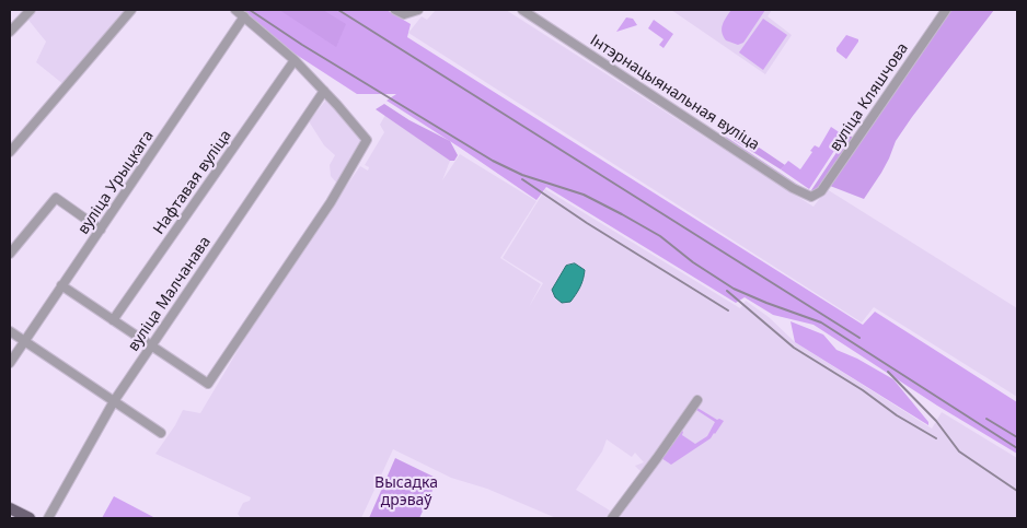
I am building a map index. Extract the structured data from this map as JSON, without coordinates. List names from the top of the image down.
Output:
{
  "streets": {
    "street": [
      "Інтэрнацыянальная вуліца",
      "вуліца Кляшчова",
      "вуліца Урыцкага",
      "Нафтавая вуліца",
      "вуліца Малчанава"
    ]
  },
  "crossings": [
    ["Інтэрнацыянальная вуліца", "вуліца Кляшчова"]
  ],
  "parks": ["Высадка дрэваў"]
}
